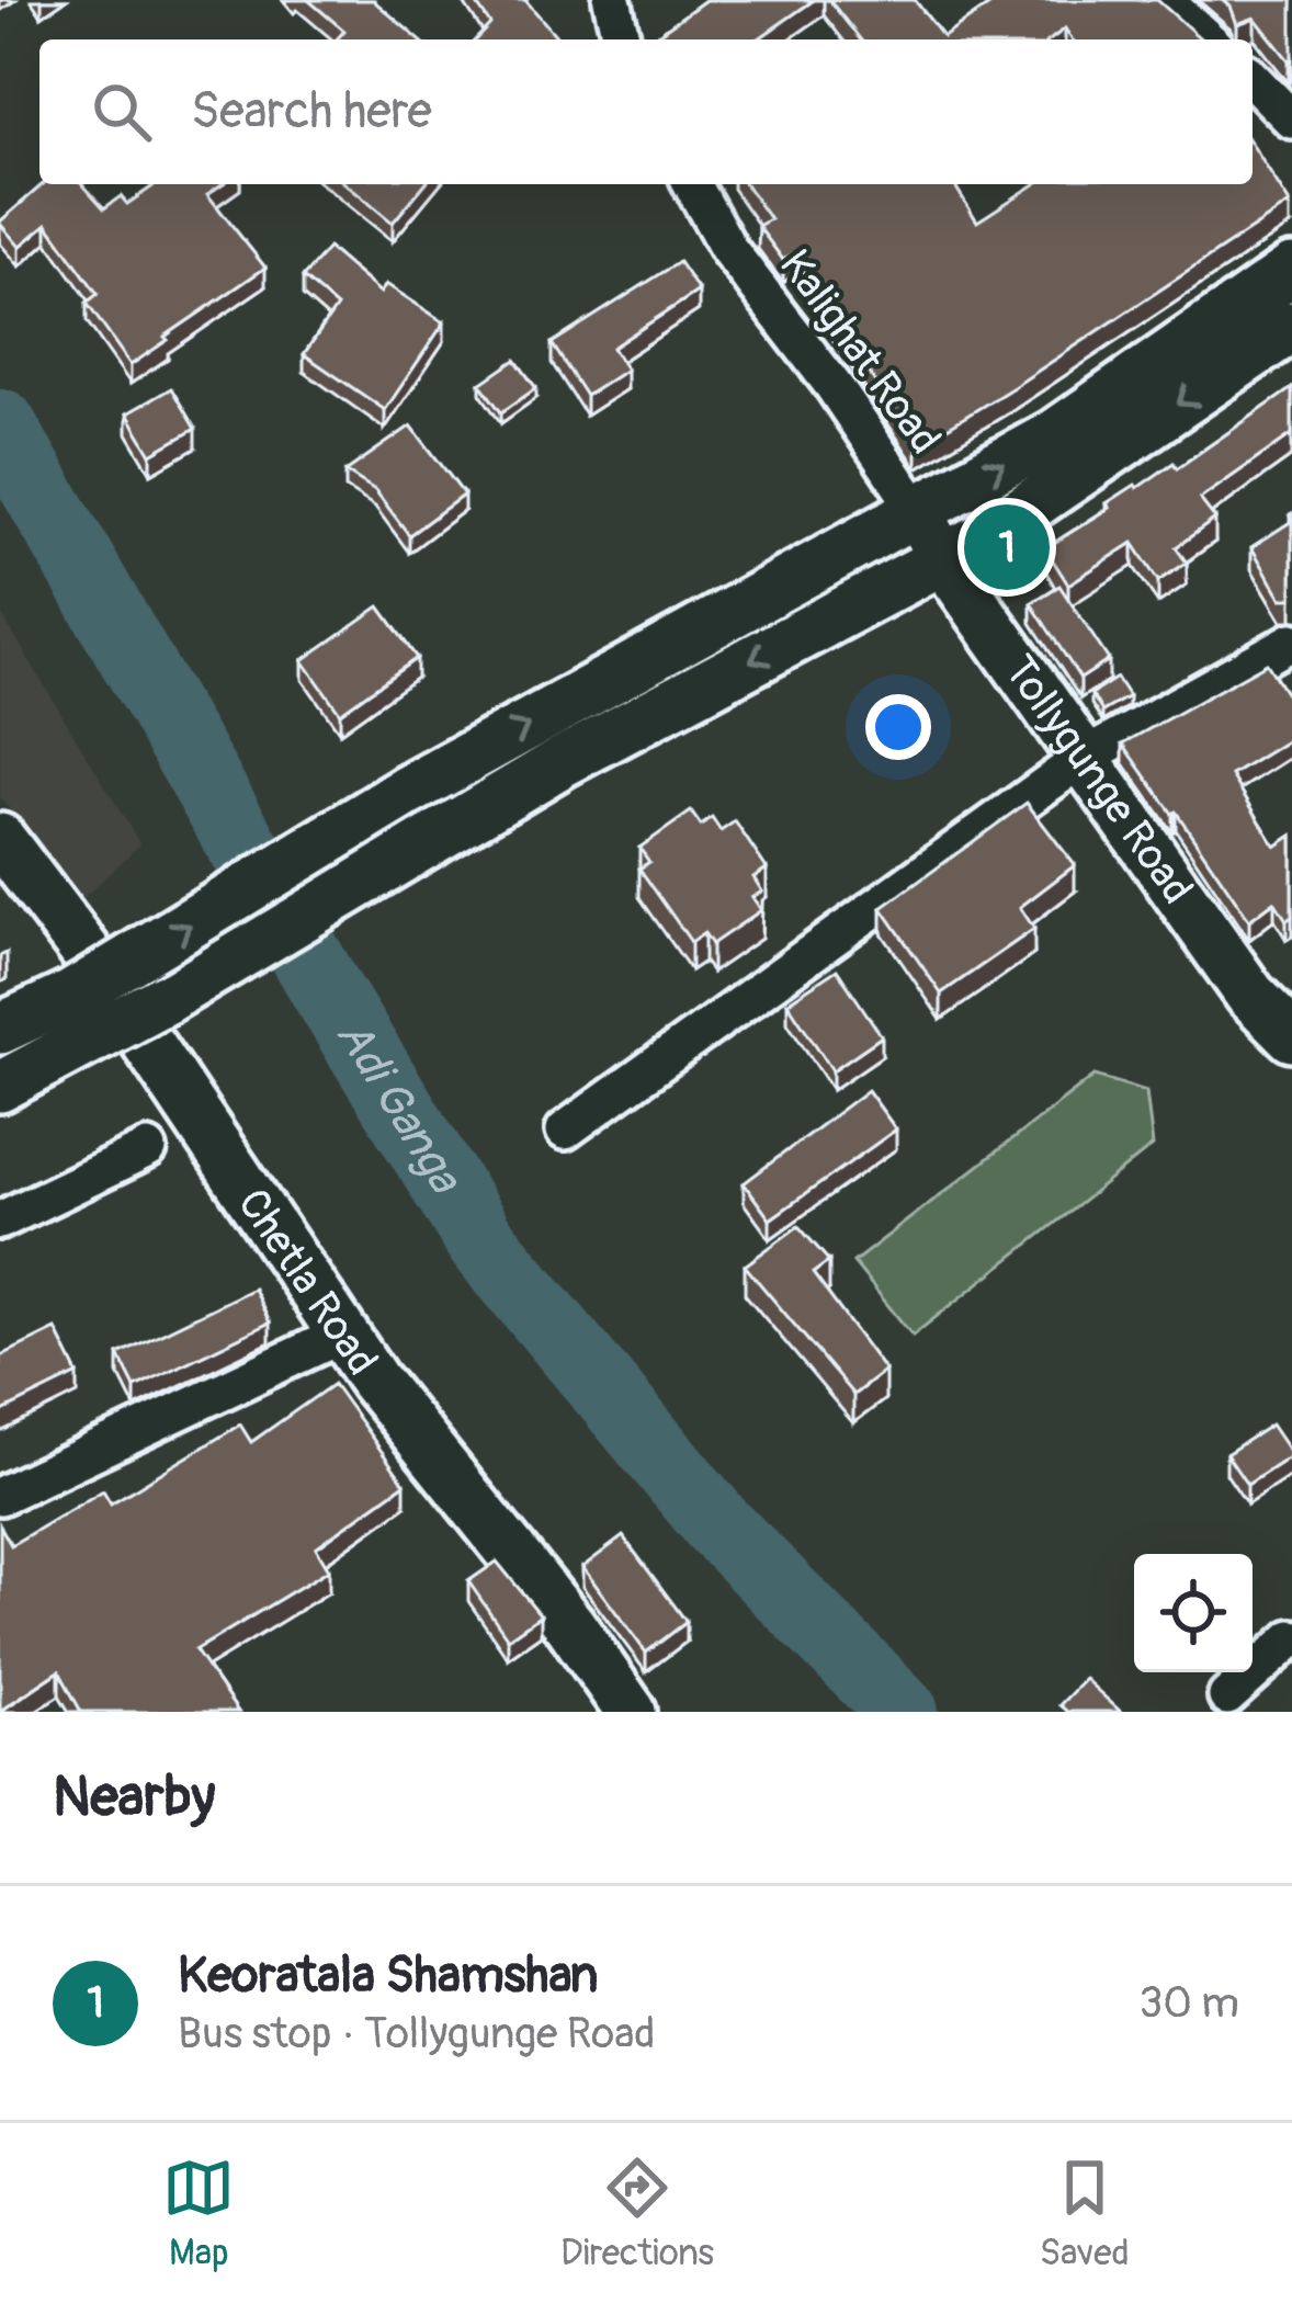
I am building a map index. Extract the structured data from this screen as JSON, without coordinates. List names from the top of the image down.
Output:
{
  "streets": {
    "main road": ["Tollygunge Road", "Chetla Road"],
    "street": ["Kalighat Road"]
  },
  "crossings": [
    ["Kalighat Road", "Tollygunge Road"]
  ],
  "water": ["Adi Ganga"],
  "page": {
    "search": "Search here",
    "pins": "1",
    "heading": "Nearby",
    "list": [
      {
        "mark": "1",
        "name": "Keoratala Shamshan",
        "note": "Bus stop · Tollygunge Road",
        "value": "30 m"
      }
    ],
    "nav": ["Map", "Directions", "Saved"]
  }
}
